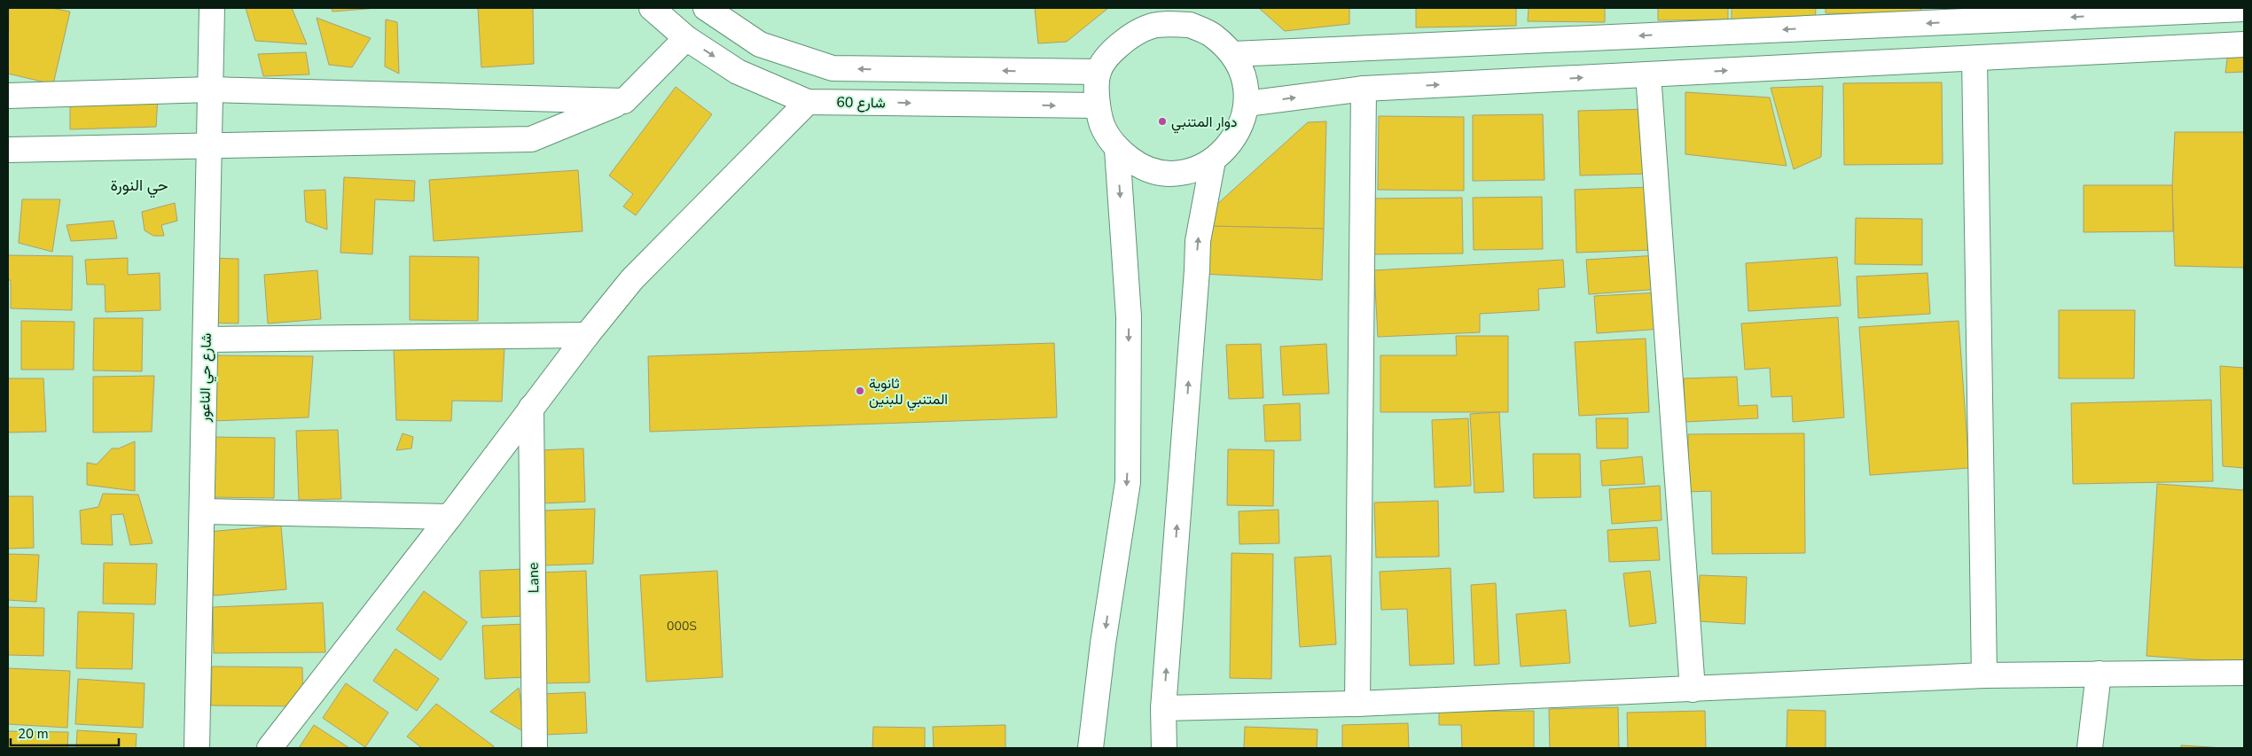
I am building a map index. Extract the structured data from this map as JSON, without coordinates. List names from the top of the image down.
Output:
{
  "streets": {
    "street": ["شارع 60", "شارع حي الناعور", "Lane"]
  },
  "districts": ["حي النورة"],
  "places": ["دوار المتنبي", "ثانوية المتنبي للبنين"],
  "house_numbers": ["000S"],
  "scale_bar": "20 m"
}
